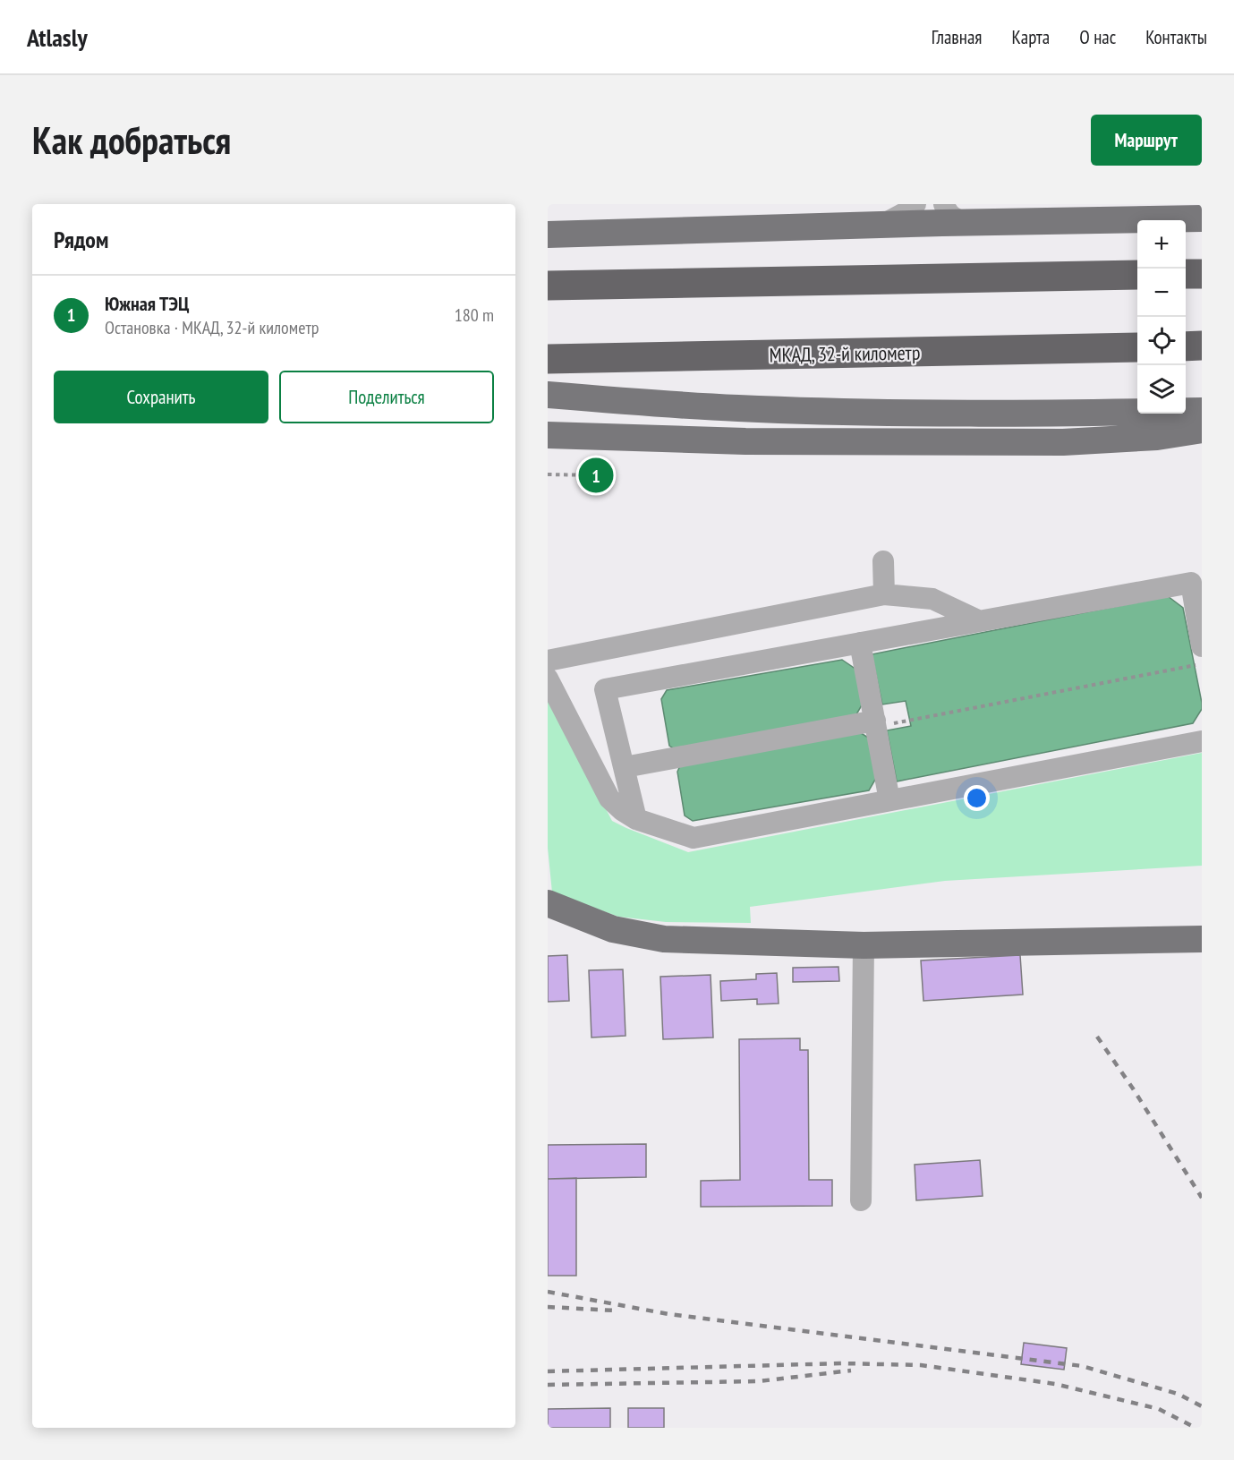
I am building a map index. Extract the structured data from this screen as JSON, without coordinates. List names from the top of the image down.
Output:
{
  "streets": {
    "highway": ["МКАД, 32-й километр"]
  },
  "page": {
    "header": "Atlasly",
    "nav": [
      "Главная",
      "Карта",
      "О нас",
      "Контакты"
    ],
    "buttons": [
      "Маршрут",
      ["Сохранить", "Поделиться"]
    ],
    "title": "Как добраться",
    "heading": "Рядом",
    "map_buttons": ["+", "−"],
    "list": [
      {
        "mark": "1",
        "name": "Южная ТЭЦ",
        "note": "Остановка · МКАД, 32-й километр",
        "value": "180 m"
      }
    ],
    "pins": "1"
  }
}
